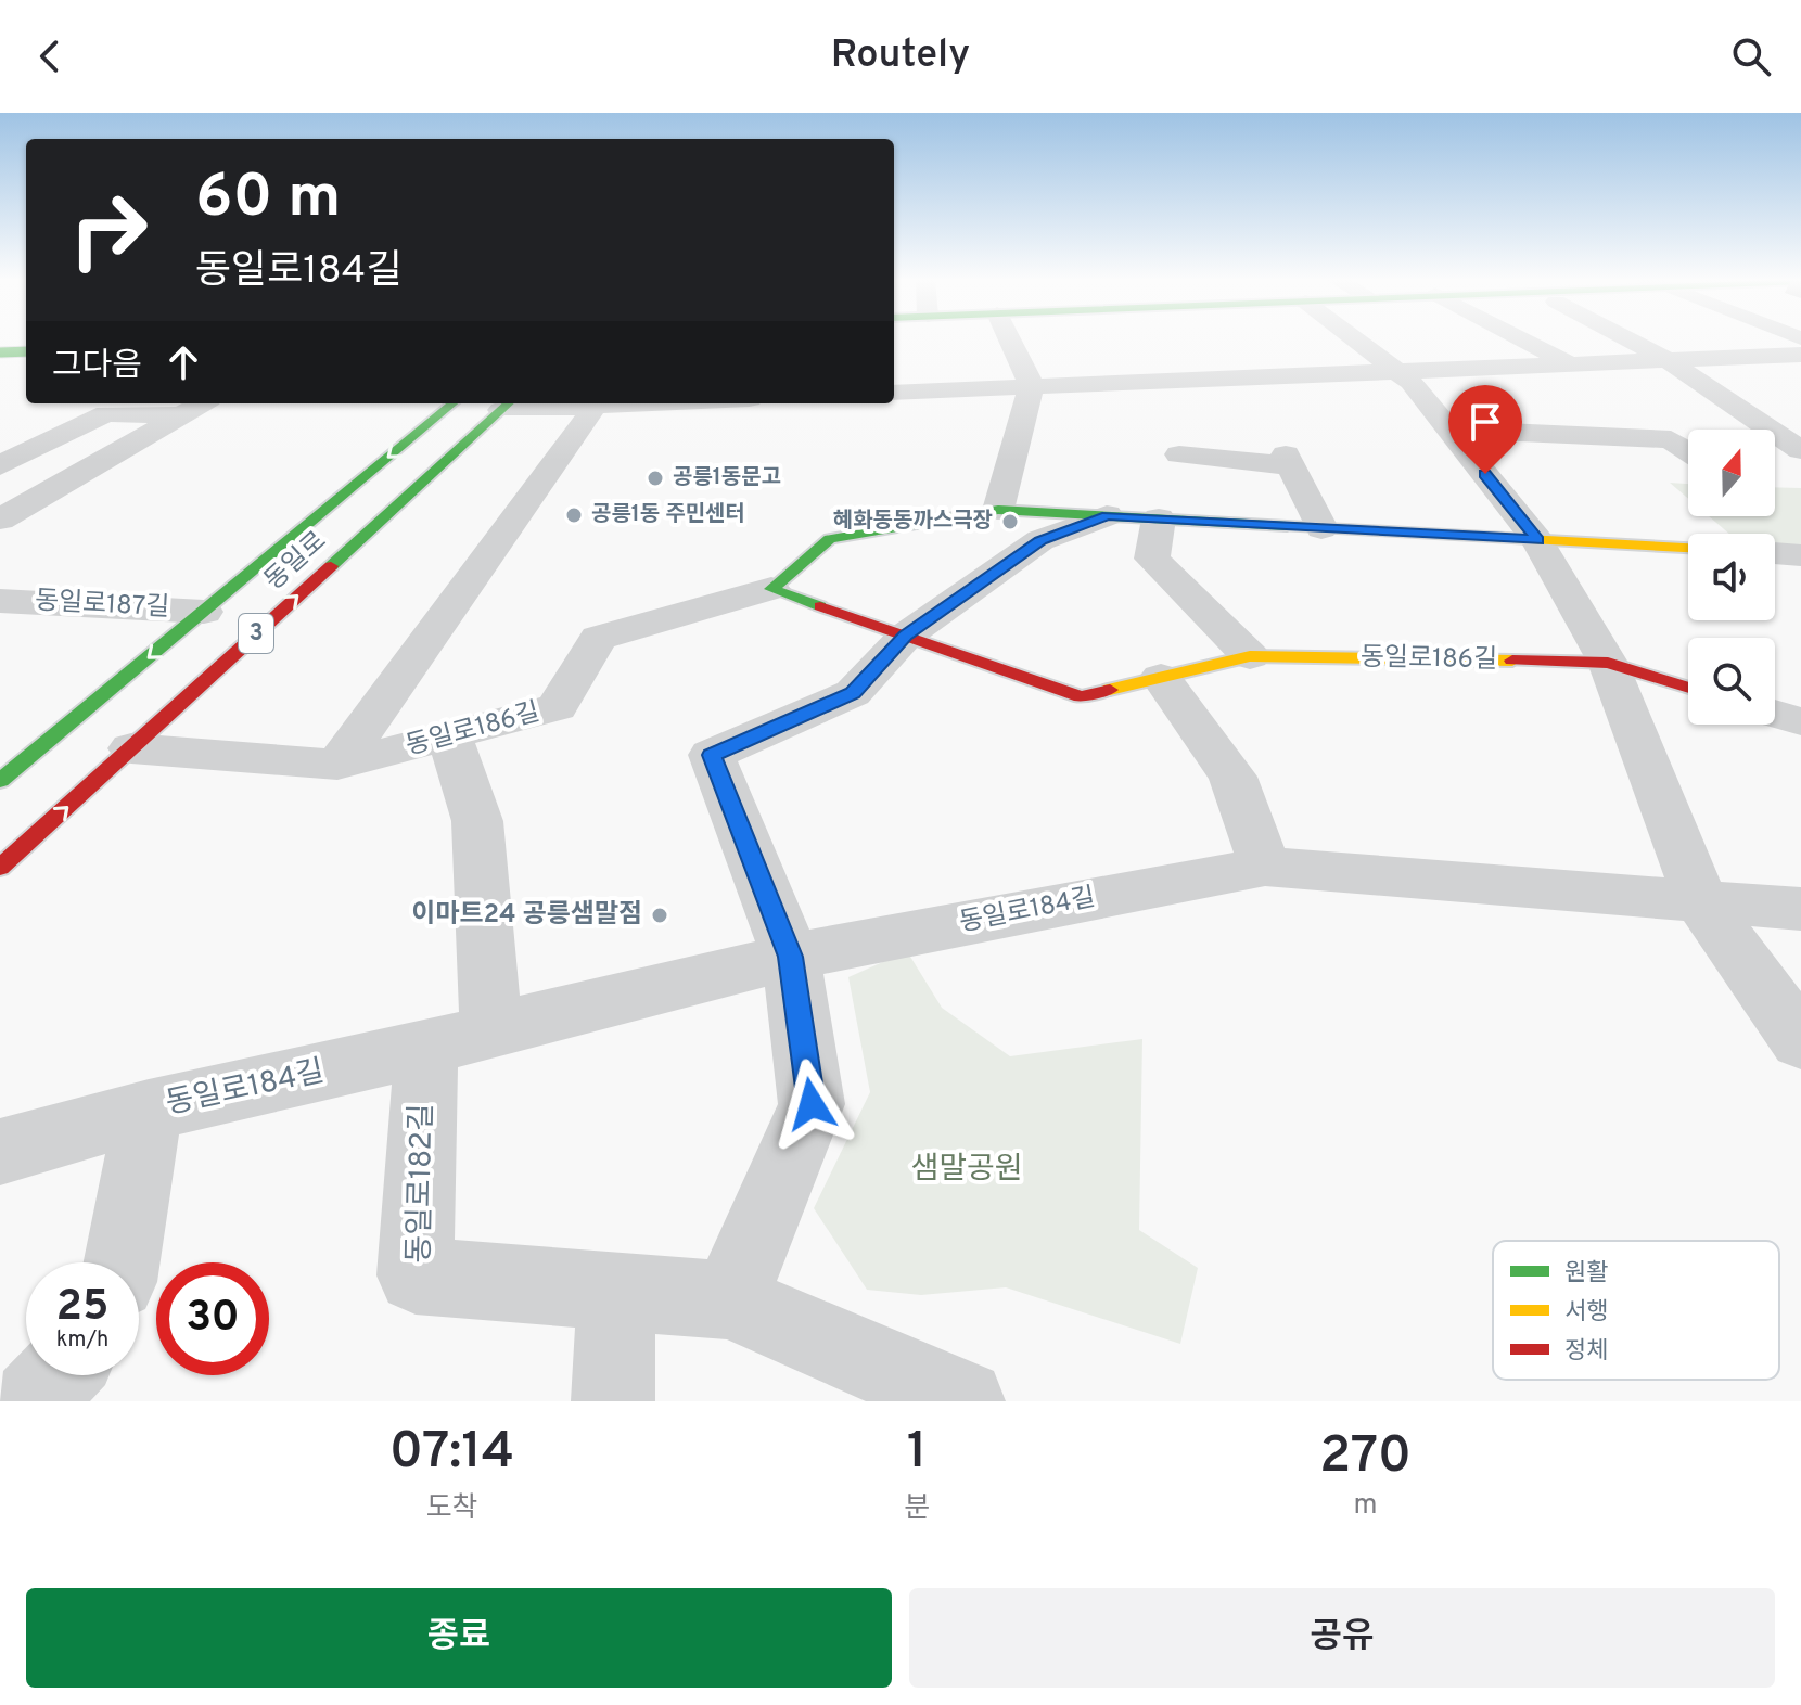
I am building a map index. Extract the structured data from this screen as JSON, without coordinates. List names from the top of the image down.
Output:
{
  "streets": {
    "main road": ["동일로", "3", "동일로186길"],
    "street": ["동일로187길", "동일로184길", "동일로182길"]
  },
  "crossings": [
    ["동일로", "동일로187길"],
    ["동일로", "동일로186길"],
    ["동일로184길", "동일로182길"]
  ],
  "parks": ["샘말공원"],
  "places": [
    "공릉1동문고",
    "공릉1동 주민센터",
    "혜화동동까스극장",
    "이마트24 공릉샘말점"
  ],
  "legend": ["원활", "서행", "정체"],
  "north": "top",
  "page": {
    "header": "Routely",
    "turn": ["60 m", "동일로184길"],
    "then": "그다음",
    "speed": "25 km/h",
    "limit": "30",
    "eta": [
      "07:14",
      "도착",
      "1",
      "분",
      "270",
      "m"
    ],
    "buttons": ["종료", "공유"]
  }
}
